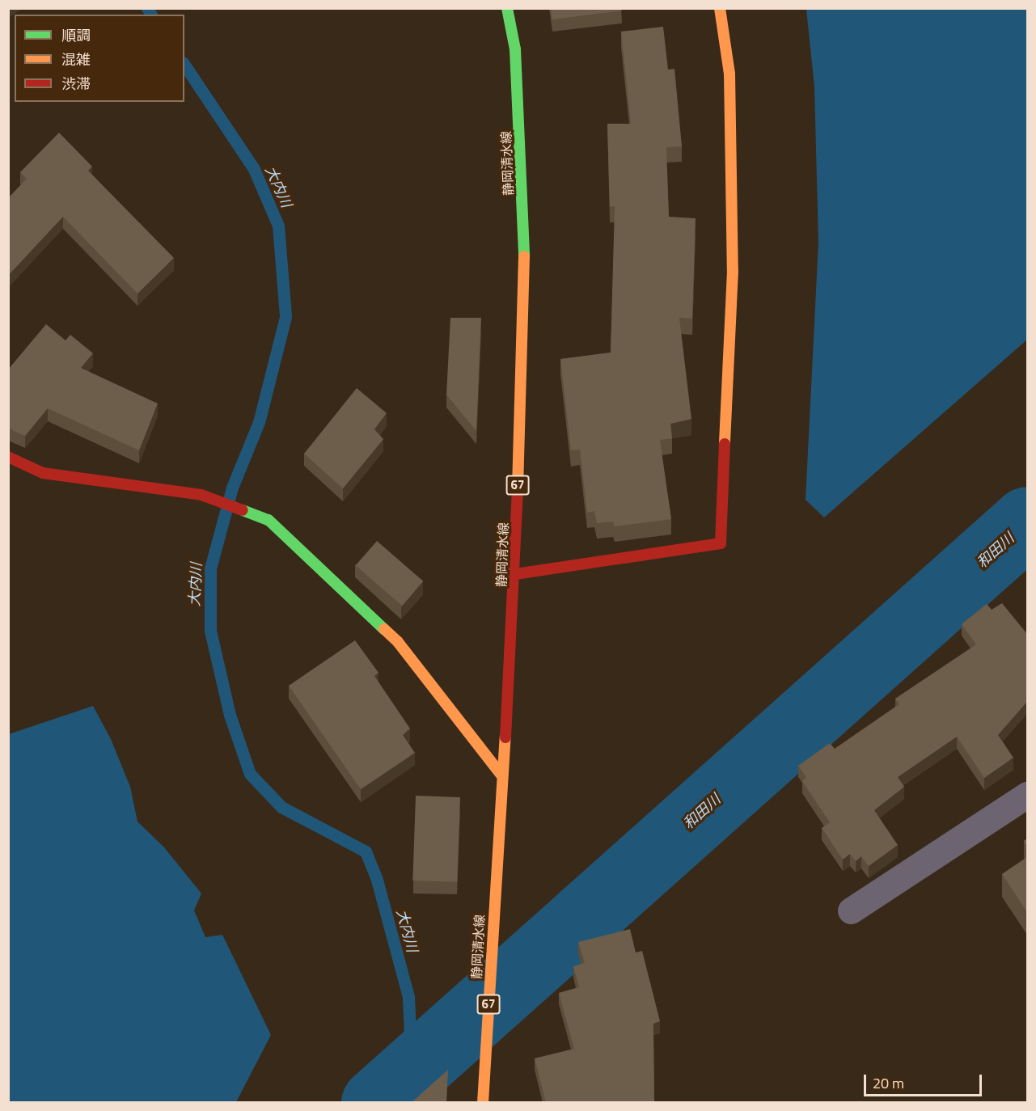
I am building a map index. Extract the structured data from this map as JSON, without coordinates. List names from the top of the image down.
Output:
{
  "streets": {
    "street": ["静岡清水線", "67"]
  },
  "water": ["大内川", "和田川"],
  "legend": ["順調", "混雑", "渋滞"],
  "scale_bar": "20 m"
}
